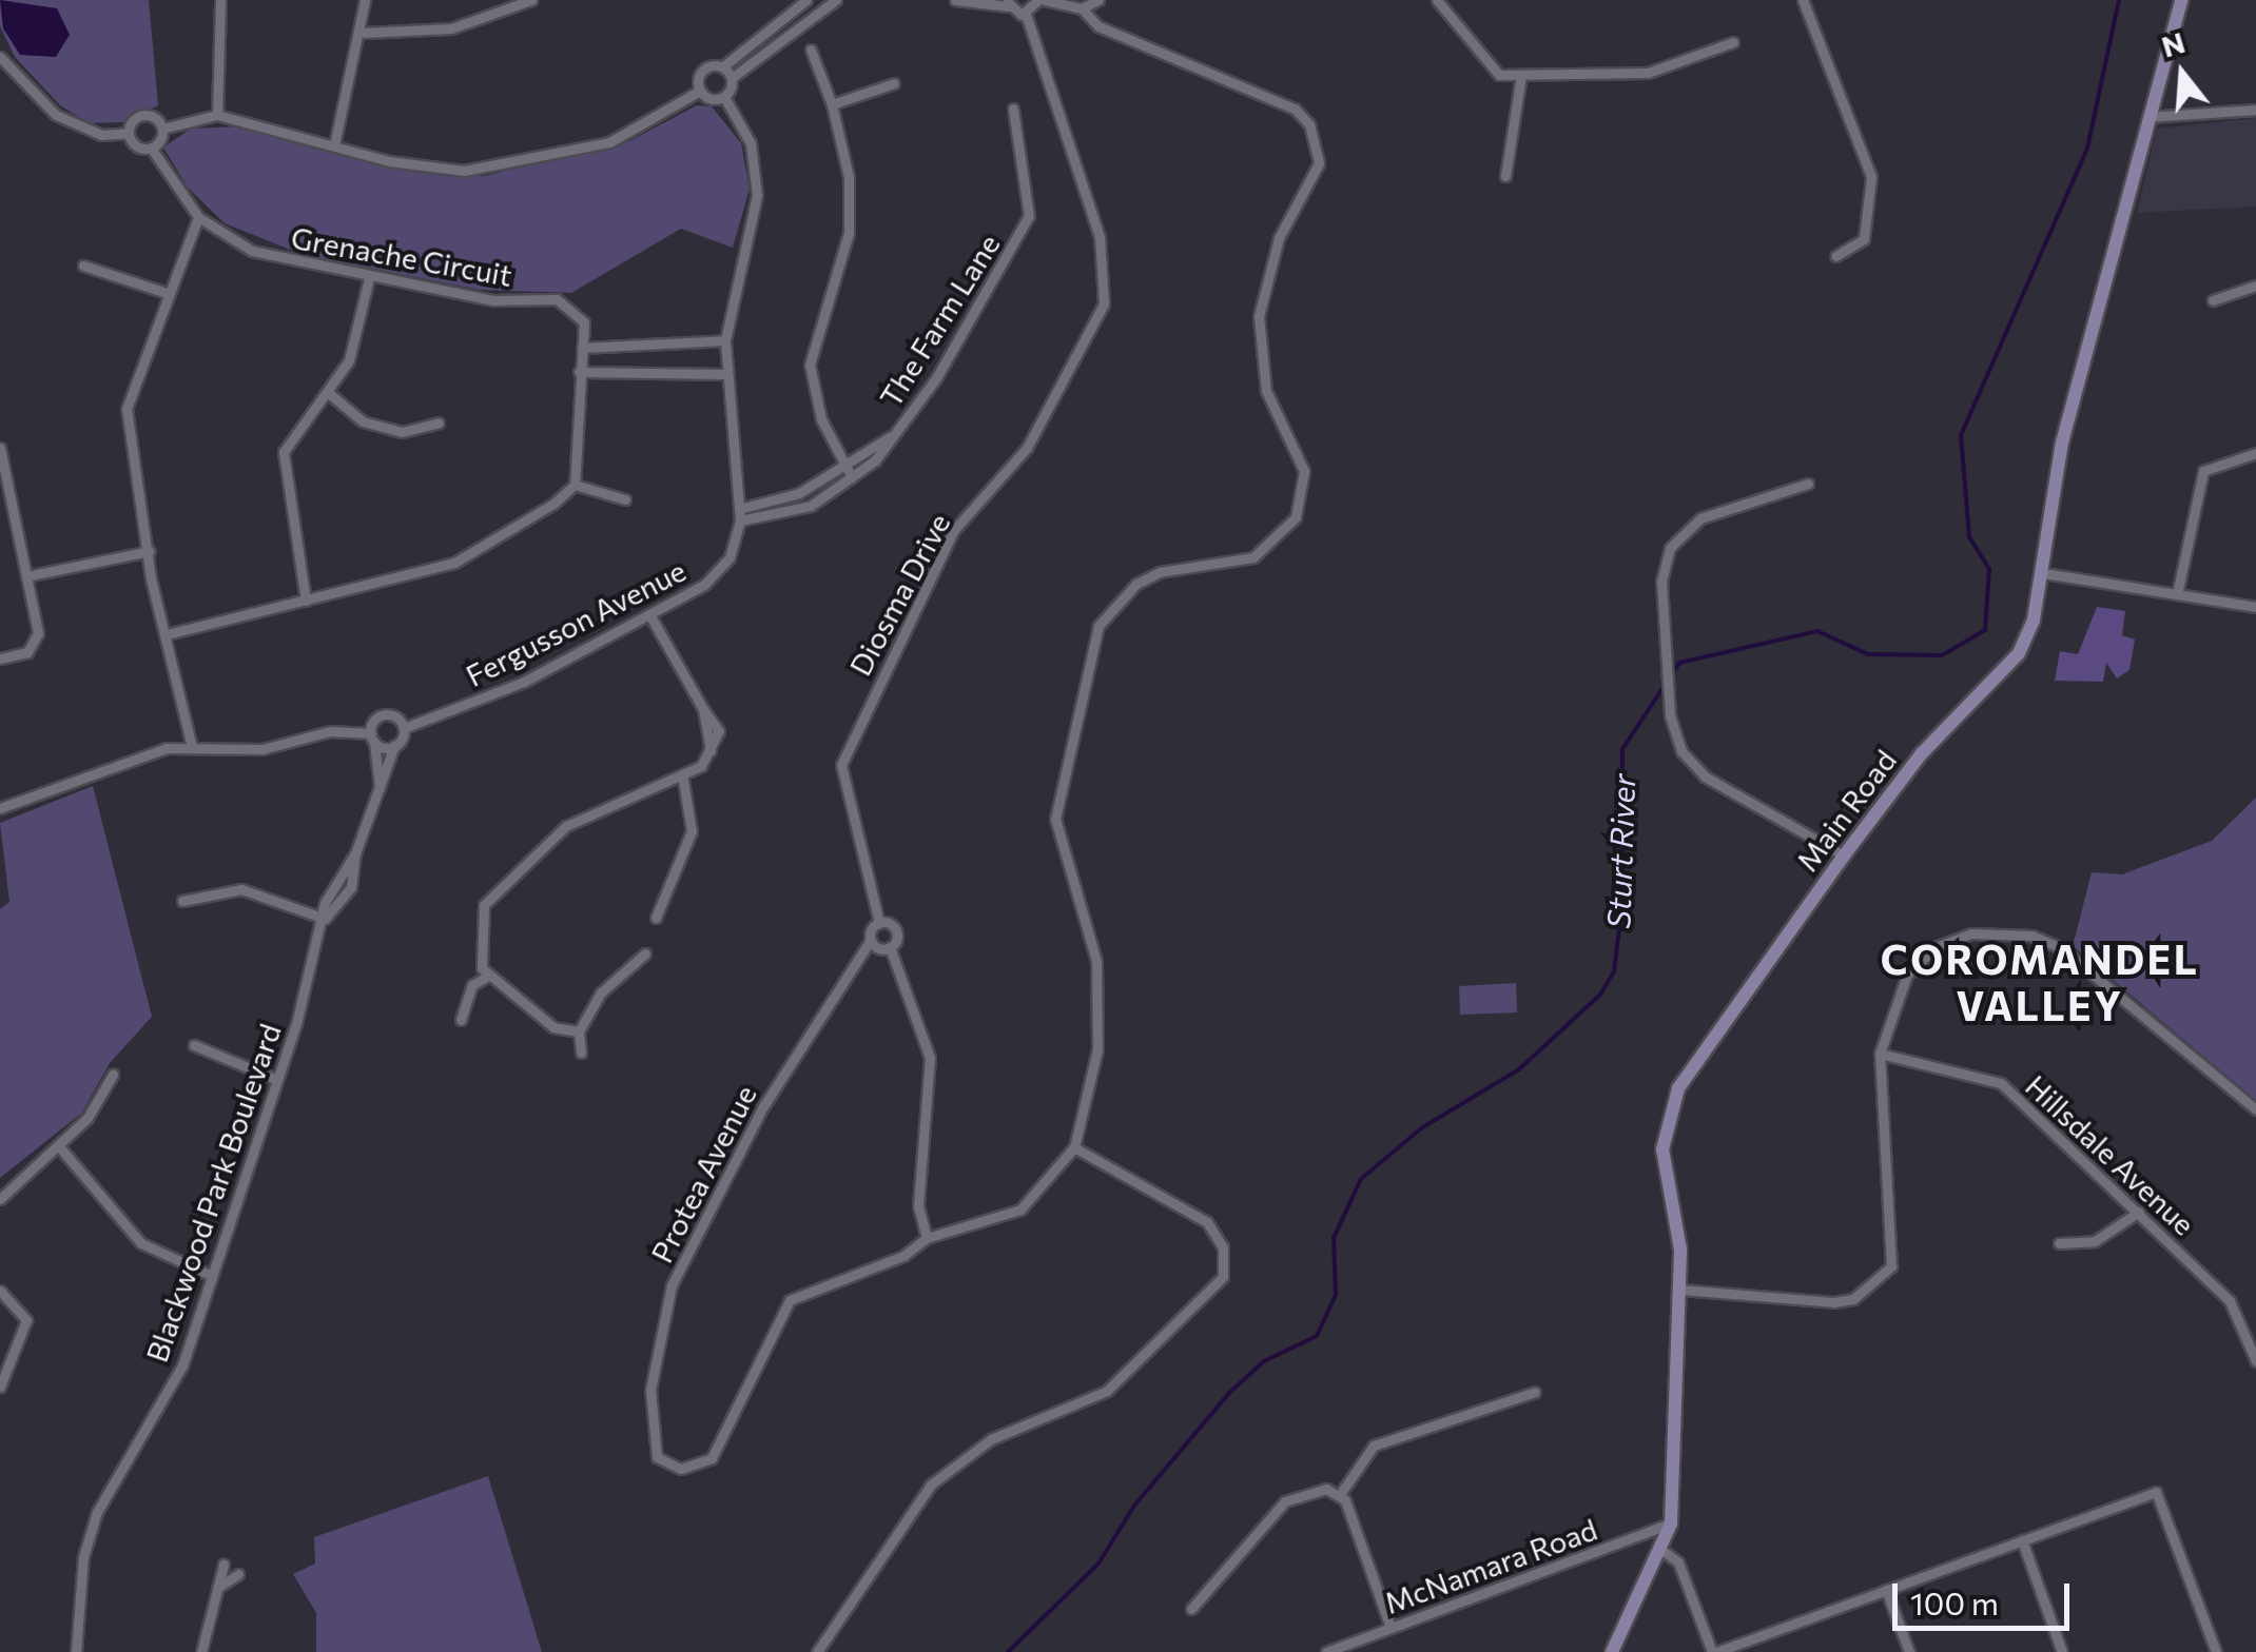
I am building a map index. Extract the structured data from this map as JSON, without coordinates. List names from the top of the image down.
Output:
{
  "streets": {
    "main road": ["Main Road"],
    "street": [
      "Grenache Circuit",
      "The Farm Lane",
      "Diosma Drive",
      "Fergusson Avenue",
      "Hillsdale Avenue",
      "Protea Avenue",
      "Blackwood Park Boulevard",
      "McNamara Road"
    ]
  },
  "crossings": [
    ["The Farm Lane", "Fergusson Avenue"],
    ["Fergusson Avenue", "Blackwood Park Boulevard"],
    ["Main Road", "McNamara Road"]
  ],
  "districts": ["COROMANDEL VALLEY"],
  "water": ["Sturt River"],
  "scale_bar": "100 m",
  "north": "top"
}
